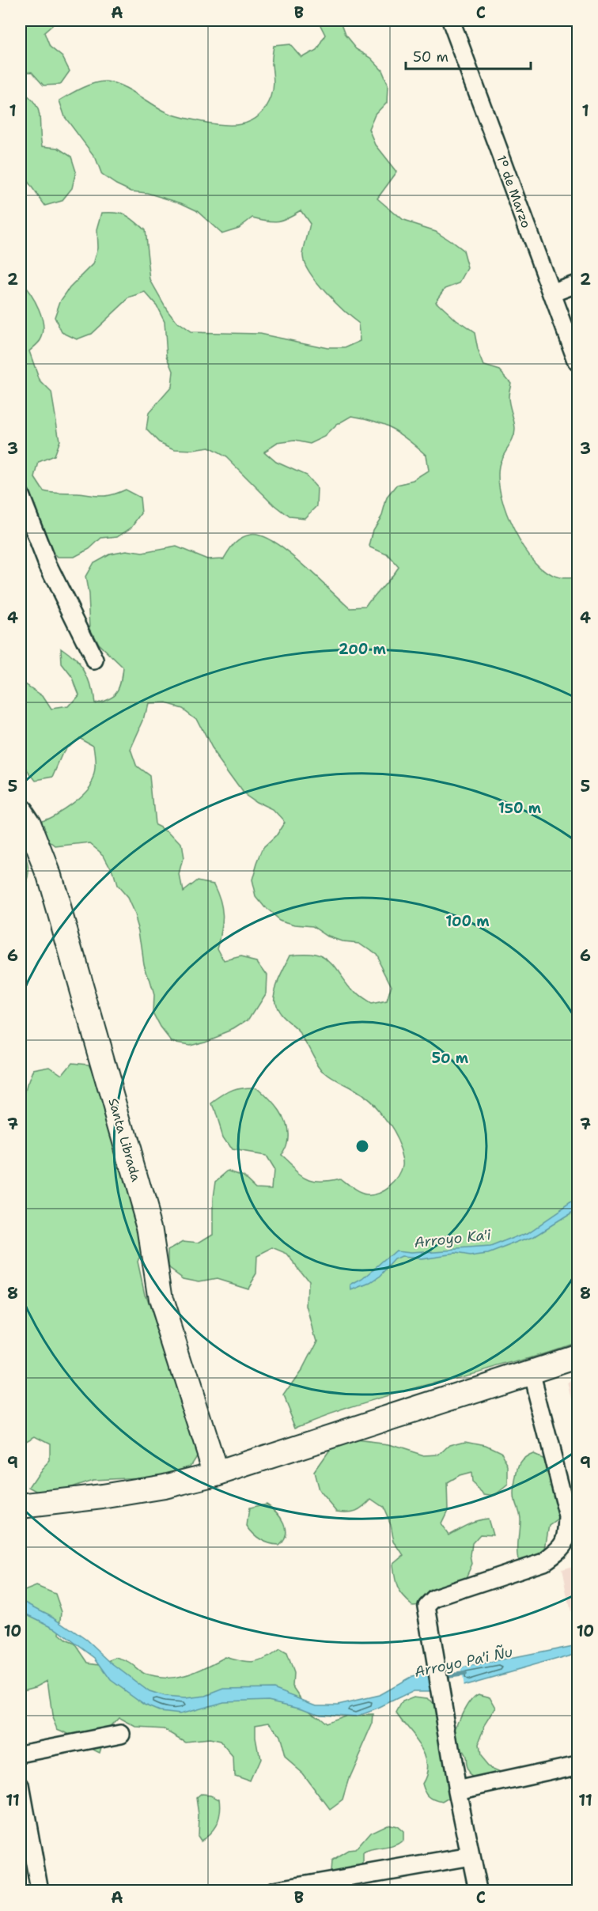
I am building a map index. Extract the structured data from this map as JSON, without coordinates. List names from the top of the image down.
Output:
{
  "streets": {
    "street": ["1° de Marzo", "Santa Librada"]
  },
  "water": ["Arroyo Ka'i", "Arroyo Pa'i Ñu"],
  "scale_bar": "50 m",
  "grid": {
    "columns": ["A", "B", "C"],
    "rows": [
      "1",
      "2",
      "3",
      "4",
      "5",
      "6",
      "7",
      "8",
      "9",
      "10",
      "11"
    ]
  },
  "rings": [
    "200 m",
    "150 m",
    "100 m",
    "50 m"
  ]
}
